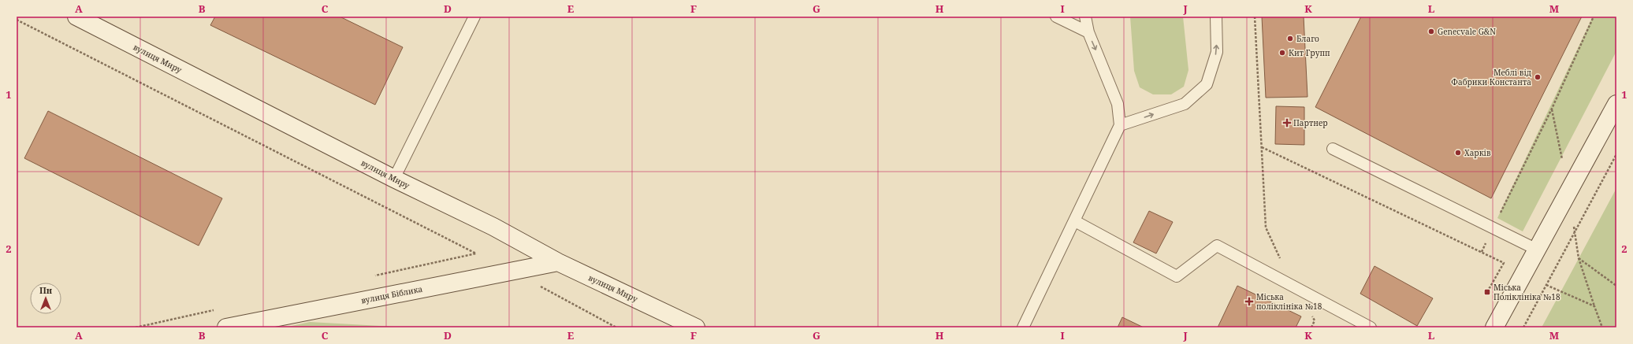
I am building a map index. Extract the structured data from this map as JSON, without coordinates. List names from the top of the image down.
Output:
{
  "streets": {
    "street": ["вулиця Миру", "вулиця Біблика"]
  },
  "crossings": [
    ["вулиця Миру", "вулиця Біблика"]
  ],
  "places": {
    "other": [
      "Genecvale G&N",
      "Благо",
      "Кит Групп",
      "Меблі від Фабрики Константа",
      "Харків"
    ],
    "health": ["Партнер", "Міська поліклініка №18"],
    "transit": ["Міська Поліклініка №18"]
  },
  "north": "top",
  "grid": {
    "columns": [
      "A",
      "B",
      "C",
      "D",
      "E",
      "F",
      "G",
      "H",
      "I",
      "J",
      "K",
      "L",
      "M"
    ],
    "rows": ["1", "2"]
  }
}
